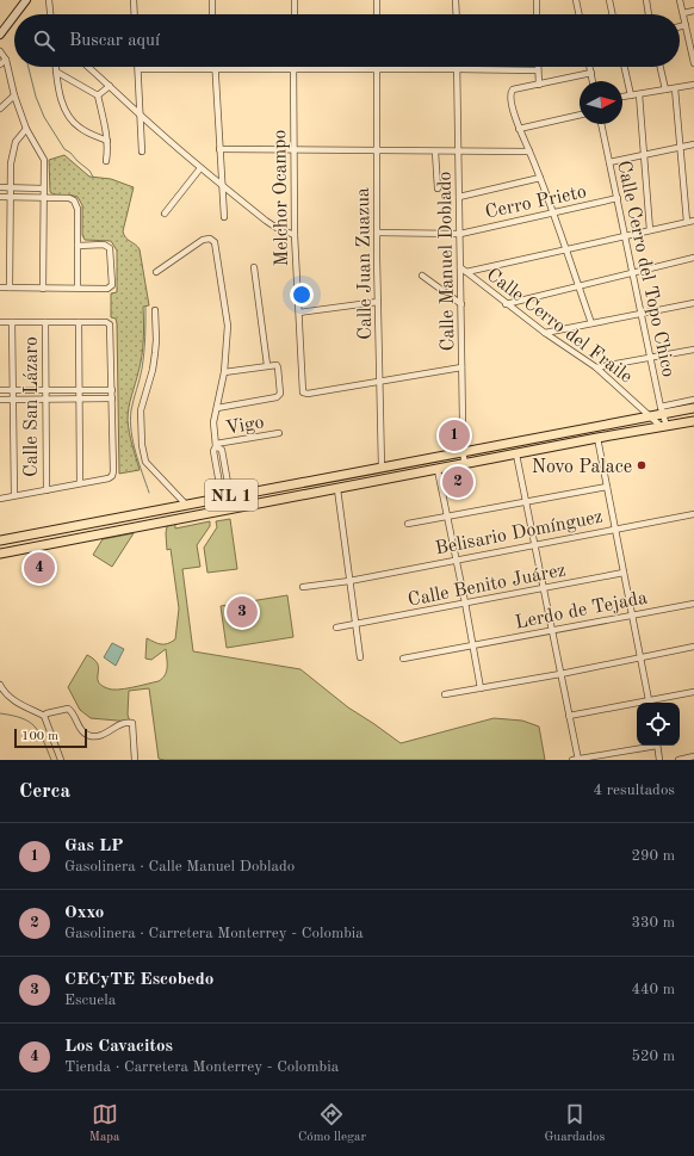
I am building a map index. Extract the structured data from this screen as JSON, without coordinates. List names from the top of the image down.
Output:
{
  "streets": {
    "main road": ["NL 1"],
    "street": [
      "Melchor Ocampo",
      "Cerro Prieto",
      "Calle Manuel Doblado",
      "Calle Juan Zuazua",
      "Calle Cerro del Topo Chico",
      "Calle Cerro del Fraile",
      "Calle San Lázaro",
      "Vigo",
      "Belisario Domínguez",
      "Calle Benito Juárez",
      "Lerdo de Tejada"
    ]
  },
  "crossings": [
    ["Melchor Ocampo", "Calle Juan Zuazua"],
    ["Cerro Prieto", "Calle Manuel Doblado"],
    ["Cerro Prieto", "Calle Juan Zuazua"],
    ["Cerro Prieto", "Calle Cerro del Topo Chico"],
    ["Calle Manuel Doblado", "Calle Cerro del Fraile"],
    ["Calle Manuel Doblado", "NL 1"],
    ["Calle Juan Zuazua", "NL 1"],
    ["Calle Cerro del Topo Chico", "Calle Cerro del Fraile"],
    ["Calle Cerro del Topo Chico", "NL 1"],
    ["Calle Cerro del Fraile", "NL 1"]
  ],
  "places": ["Novo Palace"],
  "scale_bar": "100 m",
  "north": "right",
  "page": {
    "search": "Buscar aquí",
    "pins": [
      "1",
      "2",
      "4",
      "3"
    ],
    "scale": "100 m",
    "heading": ["Cerca", "4 resultados"],
    "list": [
      {
        "mark": "1",
        "name": "Gas LP",
        "note": "Gasolinera · Calle Manuel Doblado",
        "value": "290 m"
      },
      {
        "mark": "2",
        "name": "Oxxo",
        "note": "Gasolinera · Carretera Monterrey - Colombia",
        "value": "330 m"
      },
      {
        "mark": "3",
        "name": "CECyTE Escobedo",
        "note": "Escuela",
        "value": "440 m"
      },
      {
        "mark": "4",
        "name": "Los Cavacitos",
        "note": "Tienda · Carretera Monterrey - Colombia",
        "value": "520 m"
      }
    ],
    "nav": ["Mapa", "Cómo llegar", "Guardados"]
  }
}
